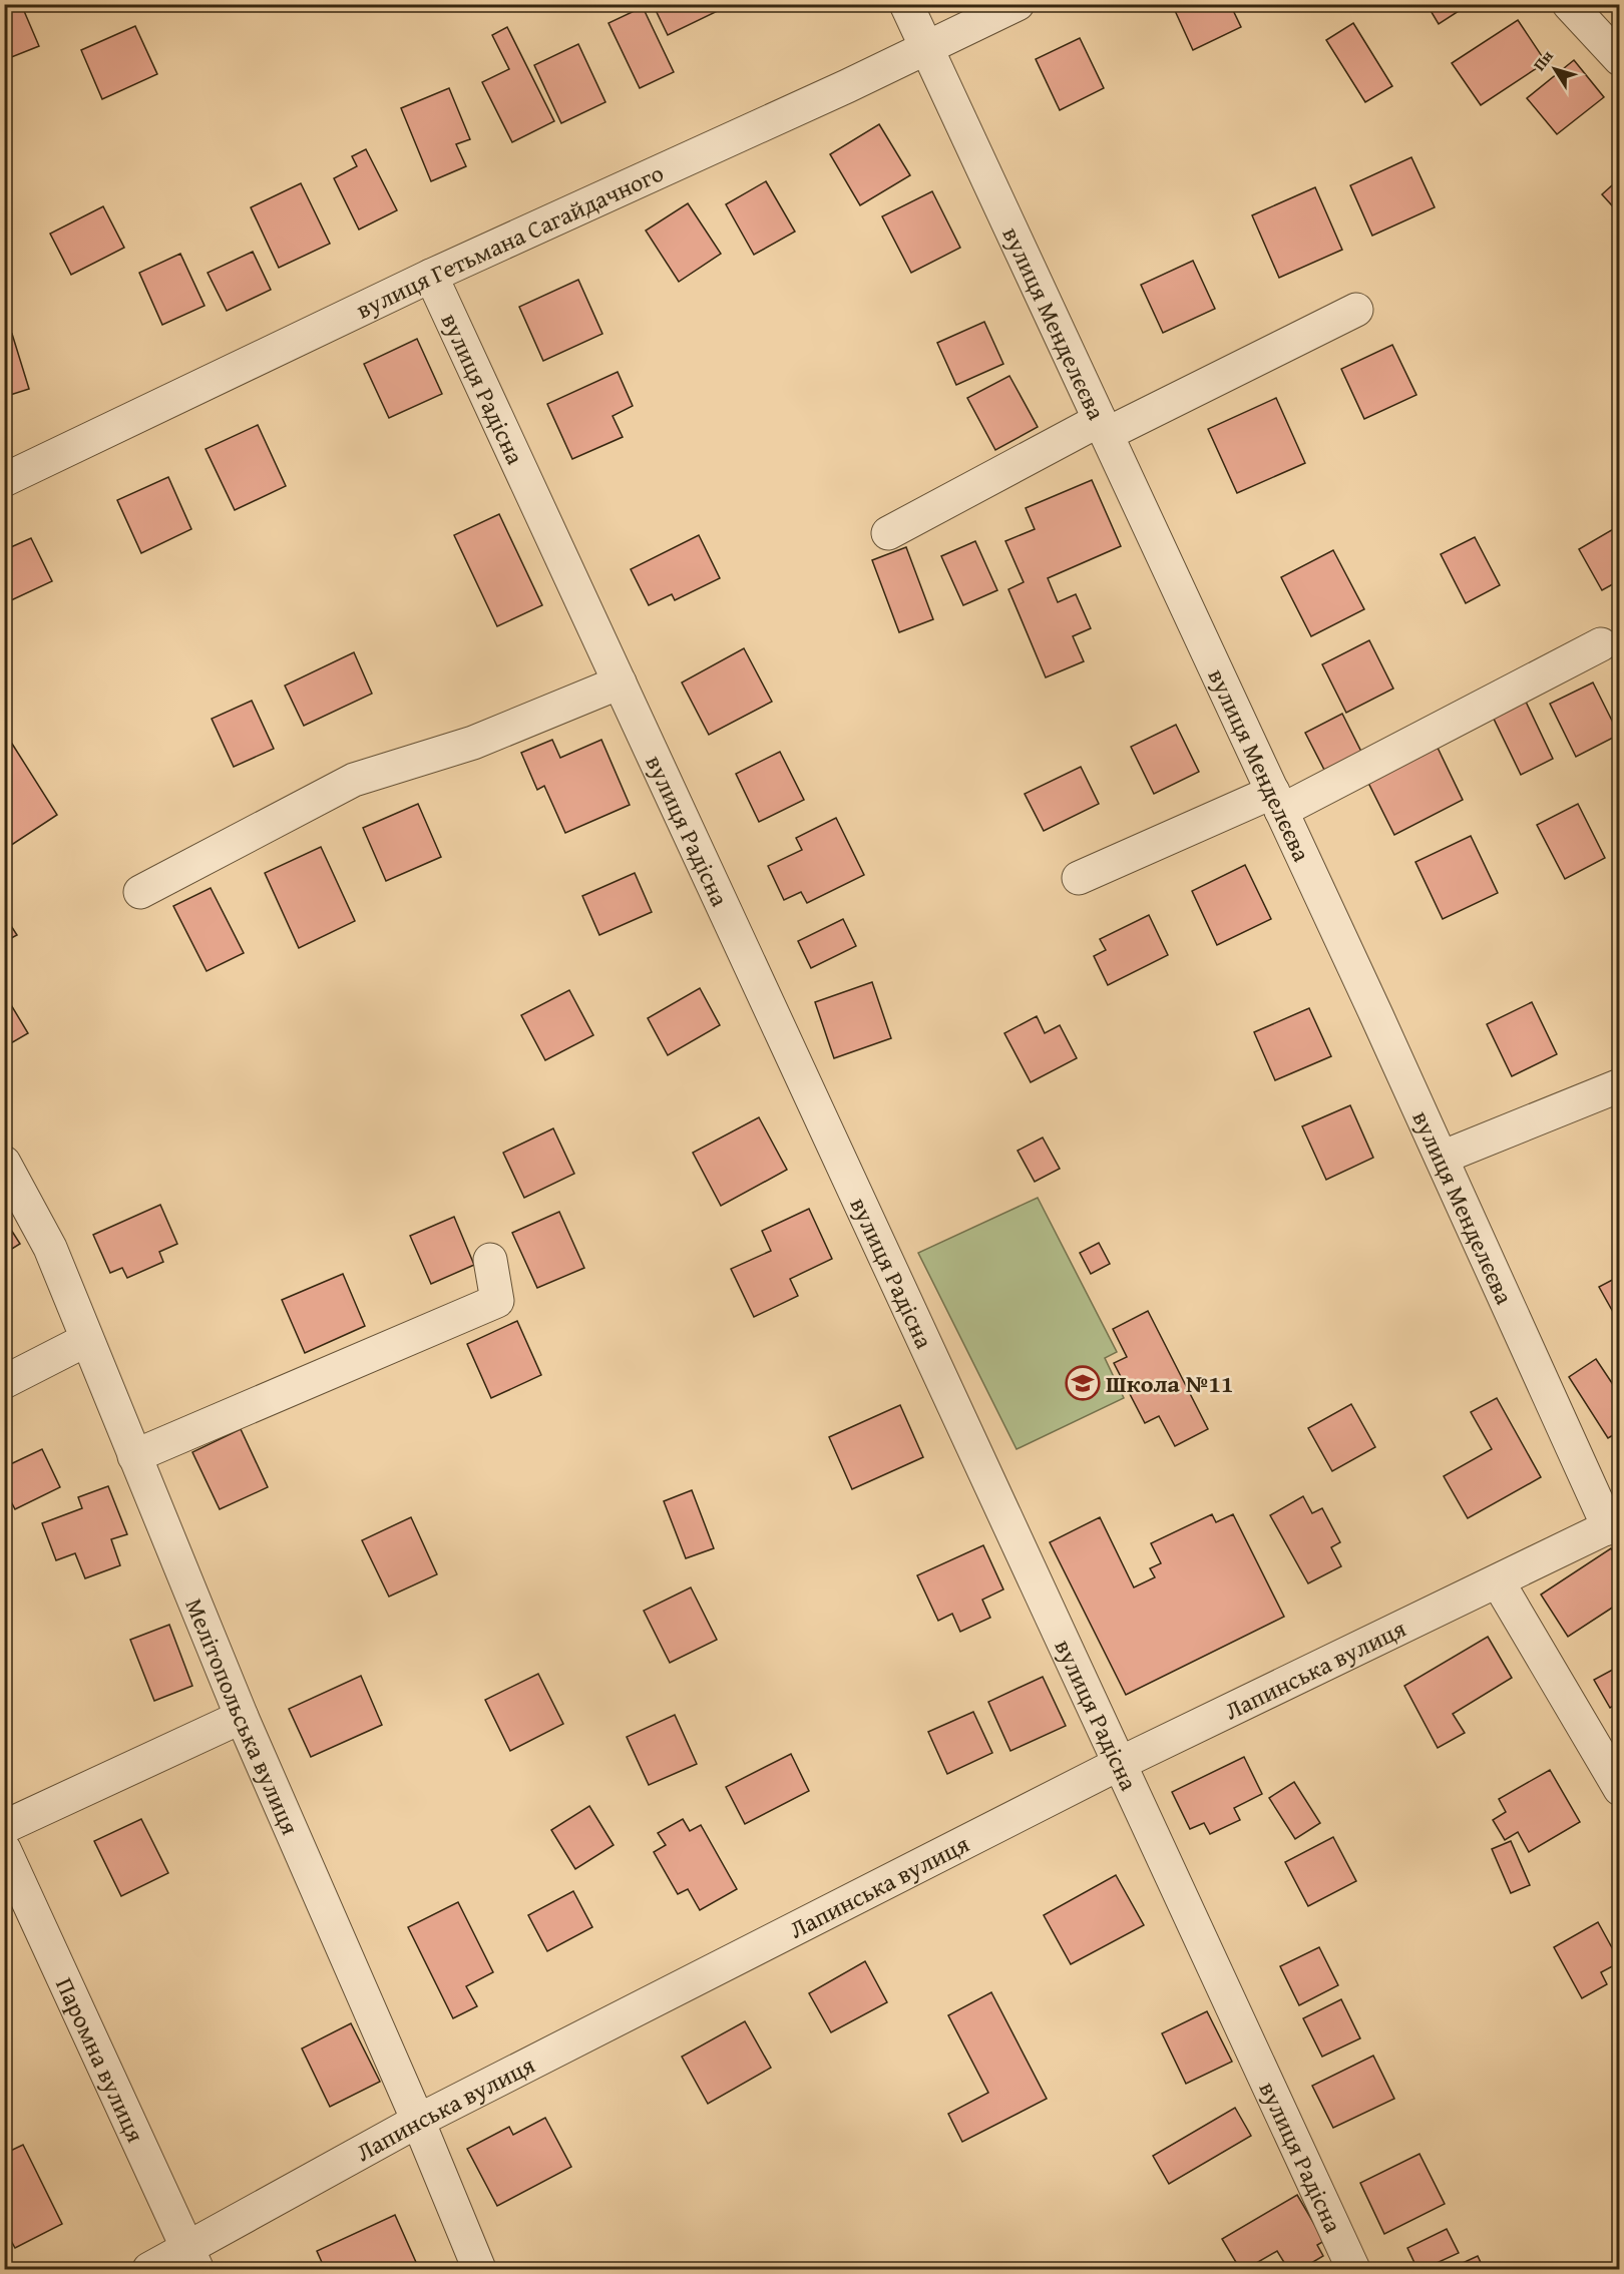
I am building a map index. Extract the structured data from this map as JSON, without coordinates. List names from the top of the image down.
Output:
{
  "streets": {
    "street": [
      "вулиця Гетьмана Сагайдачного",
      "вулиця Менделєєва",
      "вулиця Радісна",
      "Лапинська вулиця",
      "Мелітопольська вулиця",
      "Паромна вулиця"
    ]
  },
  "crossings": [
    ["вулиця Гетьмана Сагайдачного", "вулиця Менделєєва"],
    ["вулиця Гетьмана Сагайдачного", "вулиця Радісна"],
    ["вулиця Менделєєва", "Лапинська вулиця"],
    ["вулиця Радісна", "Лапинська вулиця"],
    ["Лапинська вулиця", "Мелітопольська вулиця"],
    ["Лапинська вулиця", "Паромна вулиця"]
  ],
  "places": {
    "school or university": ["Школа №11"]
  },
  "north": "top left"
}
